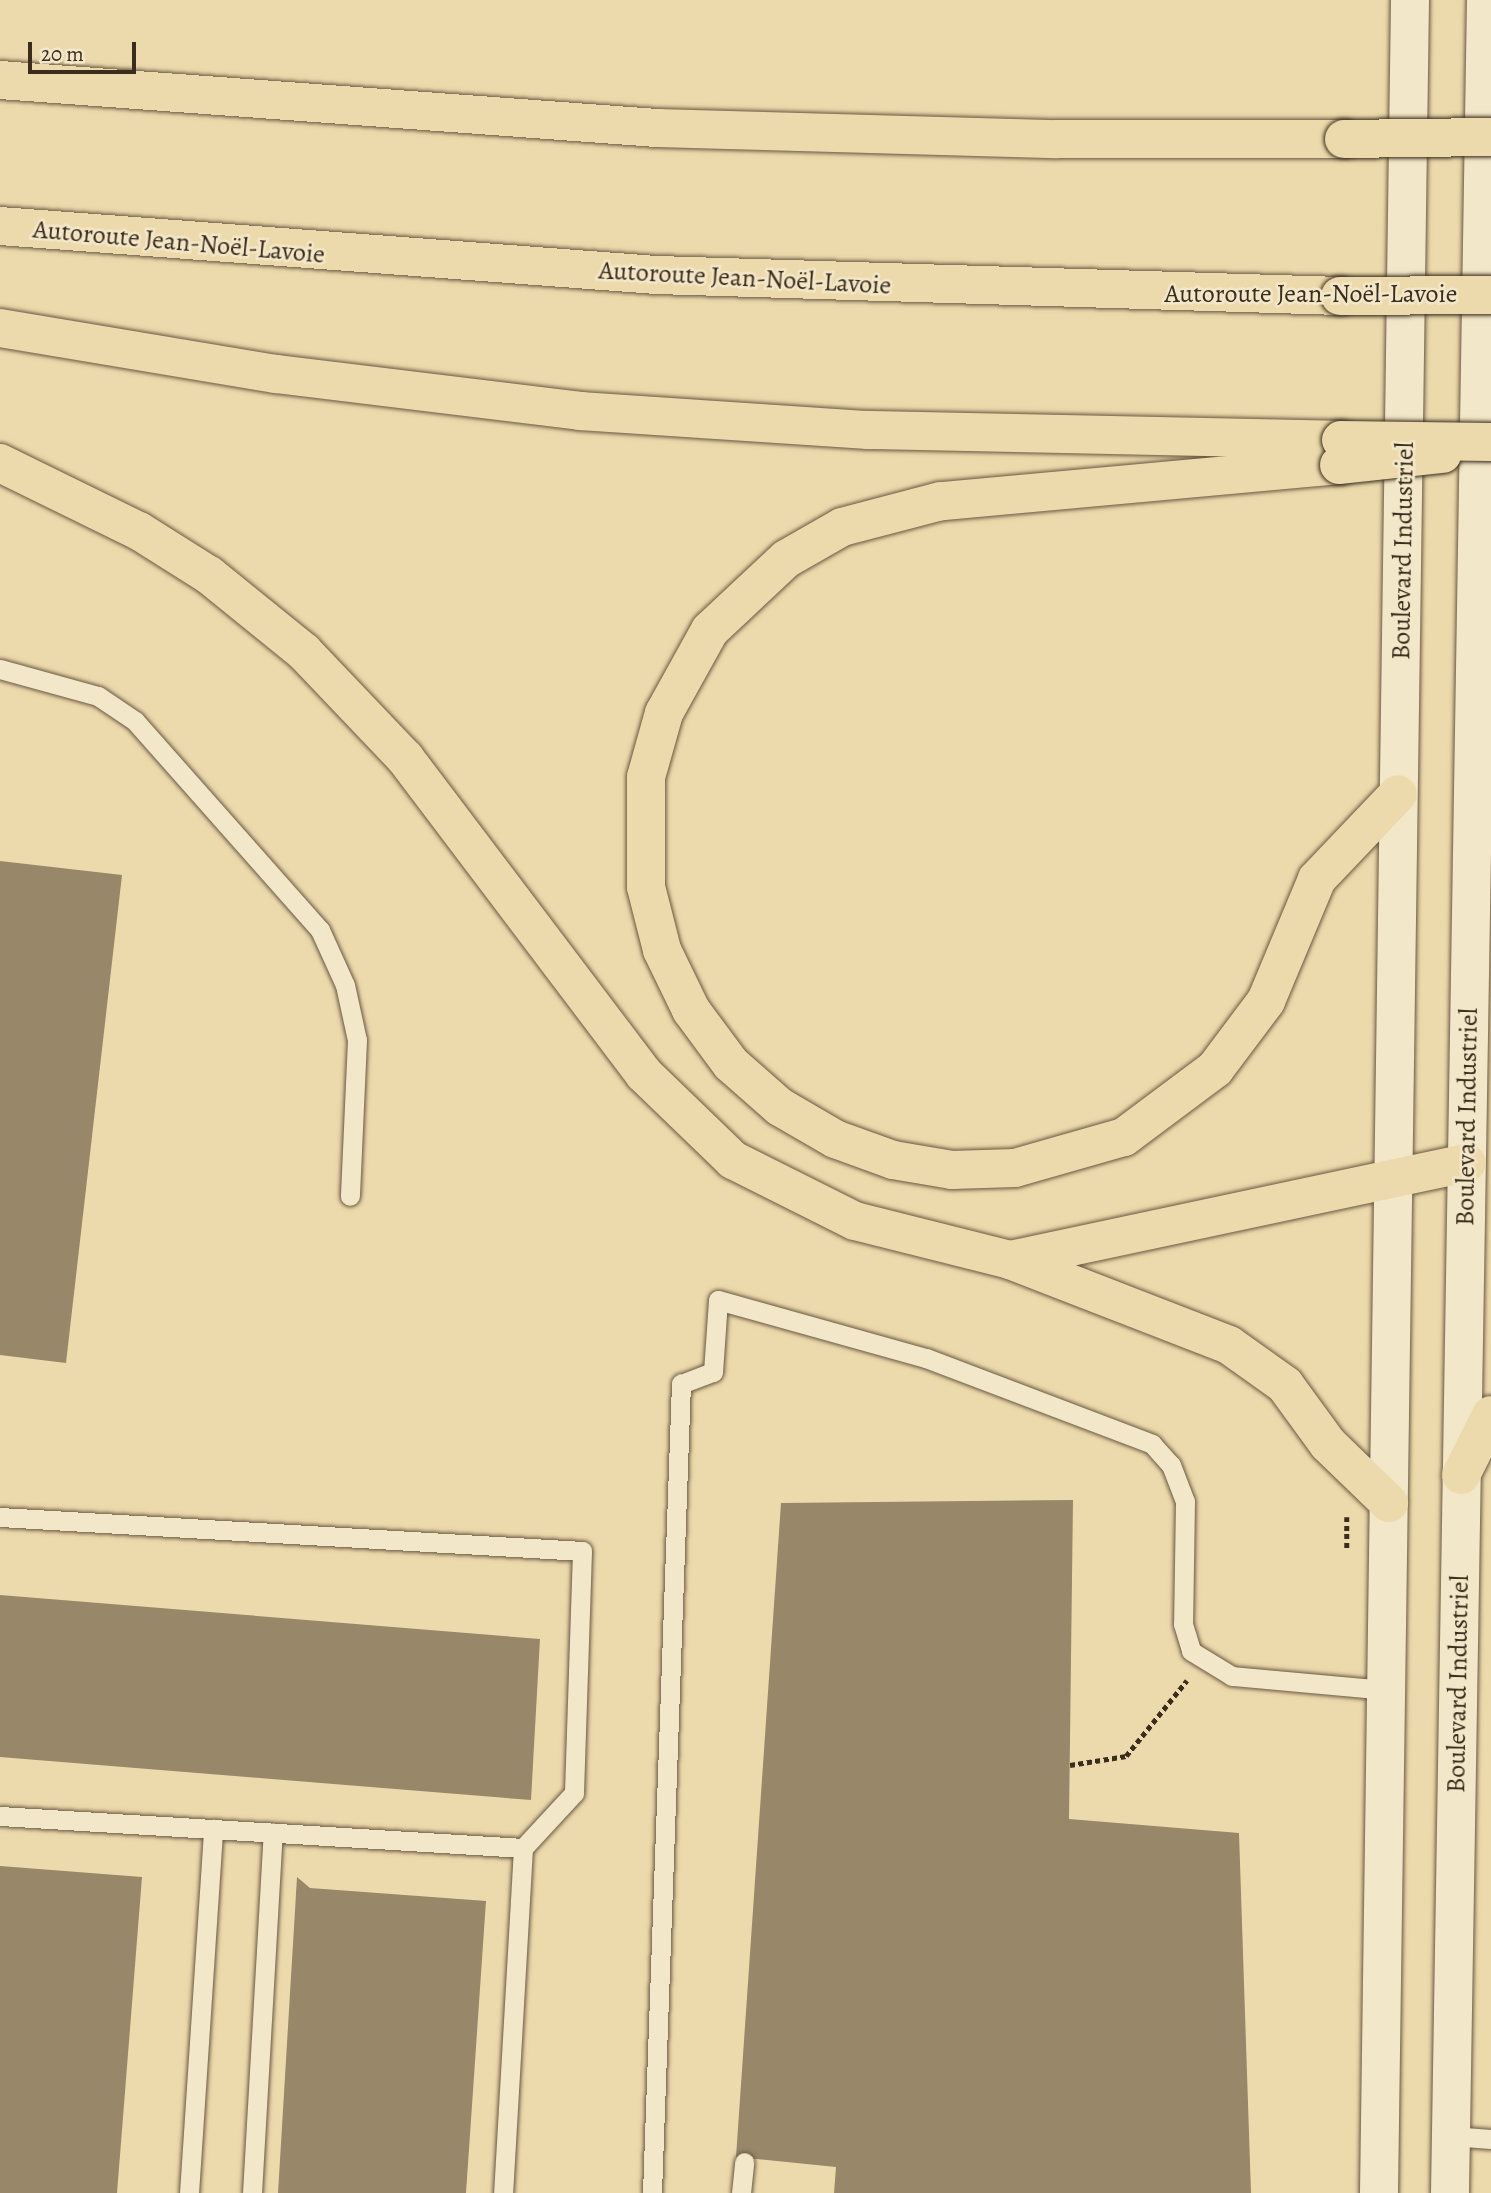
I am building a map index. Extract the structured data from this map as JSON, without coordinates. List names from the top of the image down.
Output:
{
  "streets": {
    "main road": ["Autoroute Jean-Noël-Lavoie"],
    "street": ["Boulevard Industriel"]
  },
  "scale_bar": "20 m"
}
